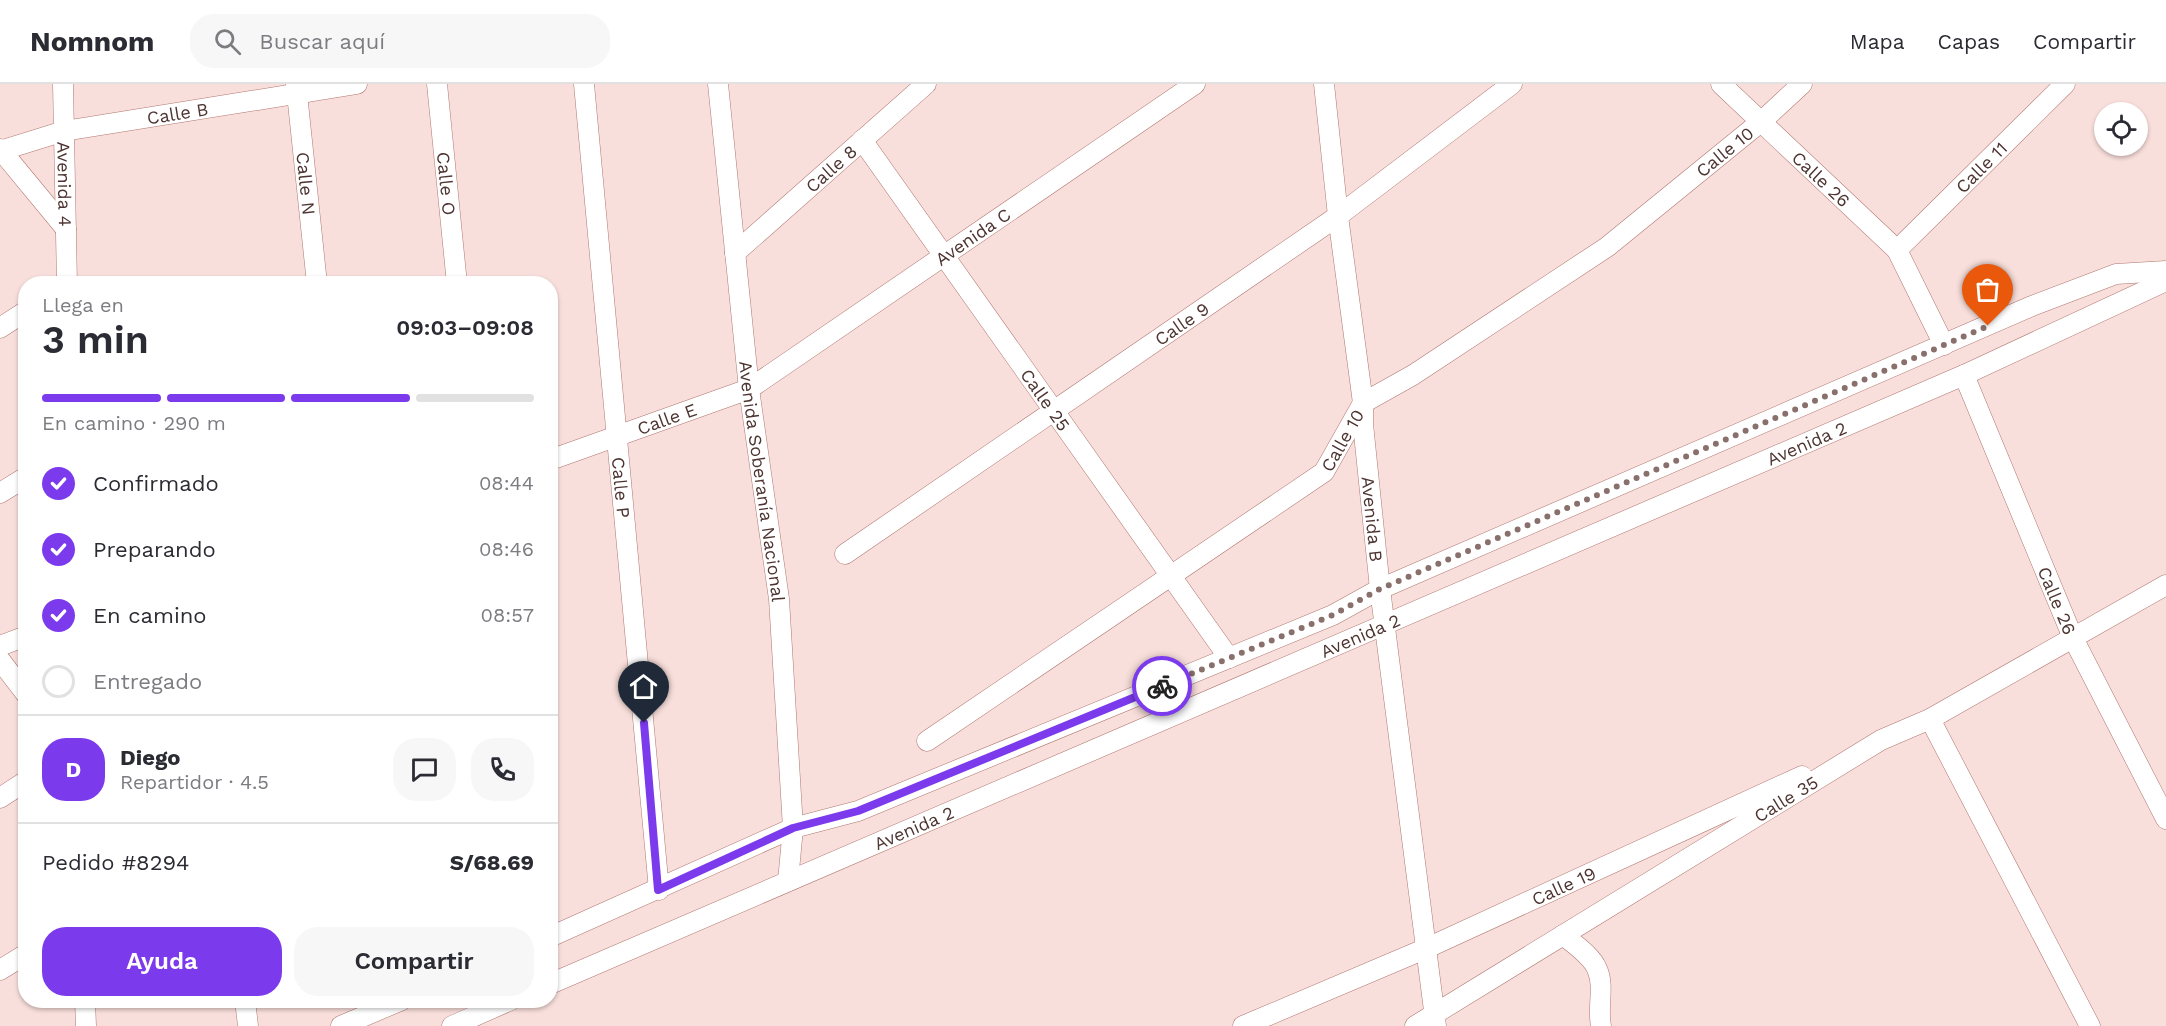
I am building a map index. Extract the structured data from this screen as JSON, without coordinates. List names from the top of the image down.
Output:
{
  "streets": {
    "street": [
      "Calle B",
      "Calle 10",
      "Calle 11",
      "Calle 8",
      "Calle 26",
      "Avenida 4",
      "Calle N",
      "Calle O",
      "Avenida C",
      "Calle 9",
      "Calle 25",
      "Calle E",
      "Avenida 2",
      "Avenida Soberanía Nacional",
      "Calle P",
      "Avenida B",
      "Calle 35",
      "Calle 19"
    ]
  },
  "crossings": [
    ["Calle B", "Avenida 4"],
    ["Calle B", "Calle N"],
    ["Calle 10", "Calle 26"],
    ["Calle 10", "Calle 25"],
    ["Calle 10", "Avenida B"],
    ["Calle 11", "Calle 26"],
    ["Calle 8", "Calle 25"],
    ["Calle 8", "Avenida Soberanía Nacional"],
    ["Calle 26", "Avenida 2"],
    ["Calle 26", "Calle 35"],
    ["Avenida C", "Calle 25"],
    ["Avenida C", "Calle E"],
    ["Avenida C", "Avenida Soberanía Nacional"],
    ["Calle 9", "Calle 25"],
    ["Calle 9", "Avenida B"],
    ["Calle 25", "Avenida 2"],
    ["Calle E", "Avenida Soberanía Nacional"],
    ["Calle E", "Calle P"],
    ["Avenida 2", "Avenida Soberanía Nacional"],
    ["Avenida 2", "Calle P"],
    ["Avenida 2", "Avenida B"],
    ["Avenida B", "Calle 35"],
    ["Avenida B", "Calle 19"],
    ["Calle 35", "Calle 19"]
  ],
  "page": {
    "header": "Nomnom",
    "search": "Buscar aquí",
    "nav": ["Mapa", "Capas", "Compartir"],
    "heading": ["3 min", "Llega en", "09:03–09:08"],
    "panel": [
      "Diego",
      "Repartidor · 4.5",
      "Pedido #8294",
      "S/68.69"
    ],
    "bar": "En camino · 290 m",
    "list": [
      ["Confirmado", "08:44"],
      ["Preparando", "08:46"],
      ["En camino", "08:57"],
      "Entregado"
    ],
    "round": "D",
    "buttons": ["Ayuda", "Compartir"]
  }
}
